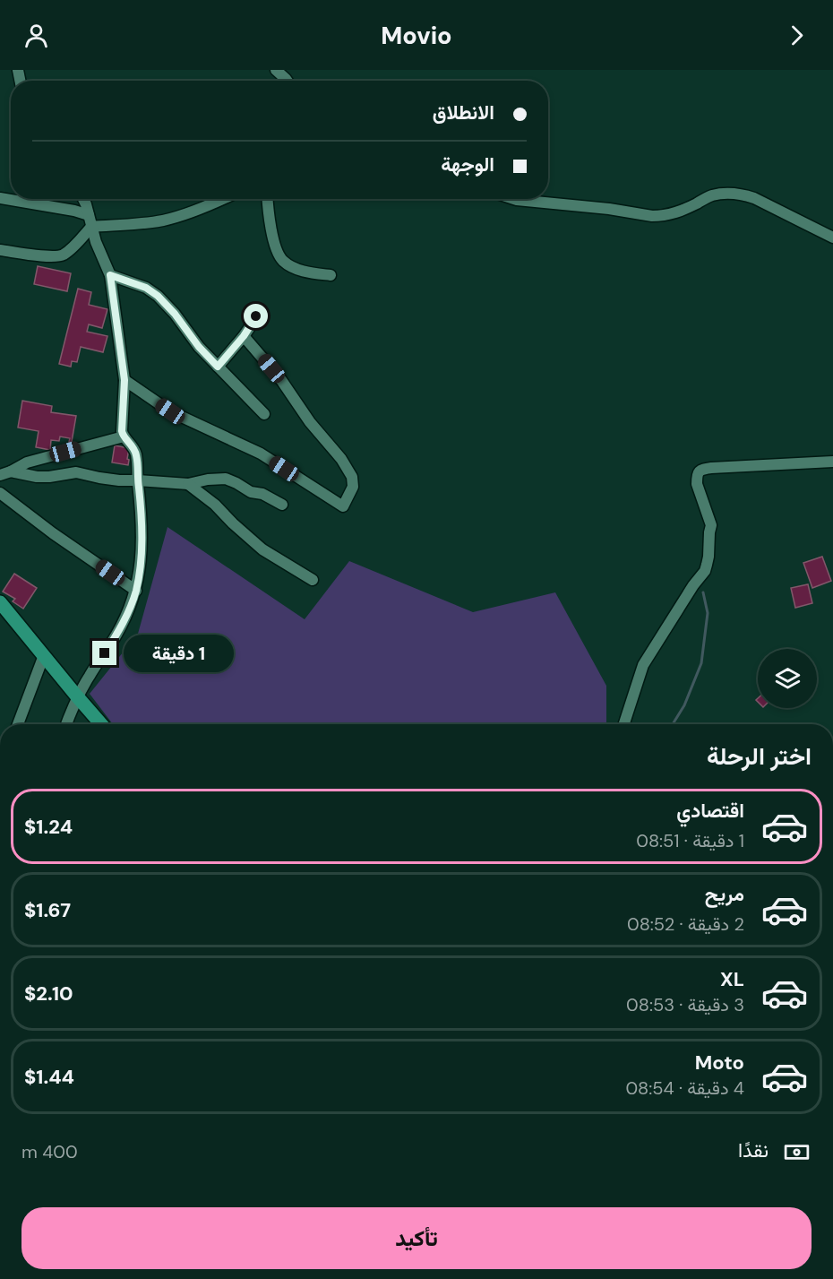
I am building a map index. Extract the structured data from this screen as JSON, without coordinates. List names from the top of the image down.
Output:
{
  "page": {
    "header": "Movio",
    "banner": ["الانطلاق", "الوجهة"],
    "bubble": "1 دقيقة",
    "heading": "اختر الرحلة",
    "list": [
      {
        "name": "اقتصادي",
        "note": "1 دقيقة · 08:51",
        "value": "$1.24"
      },
      {
        "name": "مريح",
        "note": "2 دقيقة · 08:52",
        "value": "$1.67"
      },
      {
        "name": "XL",
        "note": "3 دقيقة · 08:53",
        "value": "$2.10"
      },
      {
        "name": "Moto",
        "note": "4 دقيقة · 08:54",
        "value": "$1.44"
      }
    ],
    "pay": ["نقدًا", "400 m"],
    "buttons": "تأكيد"
  }
}
